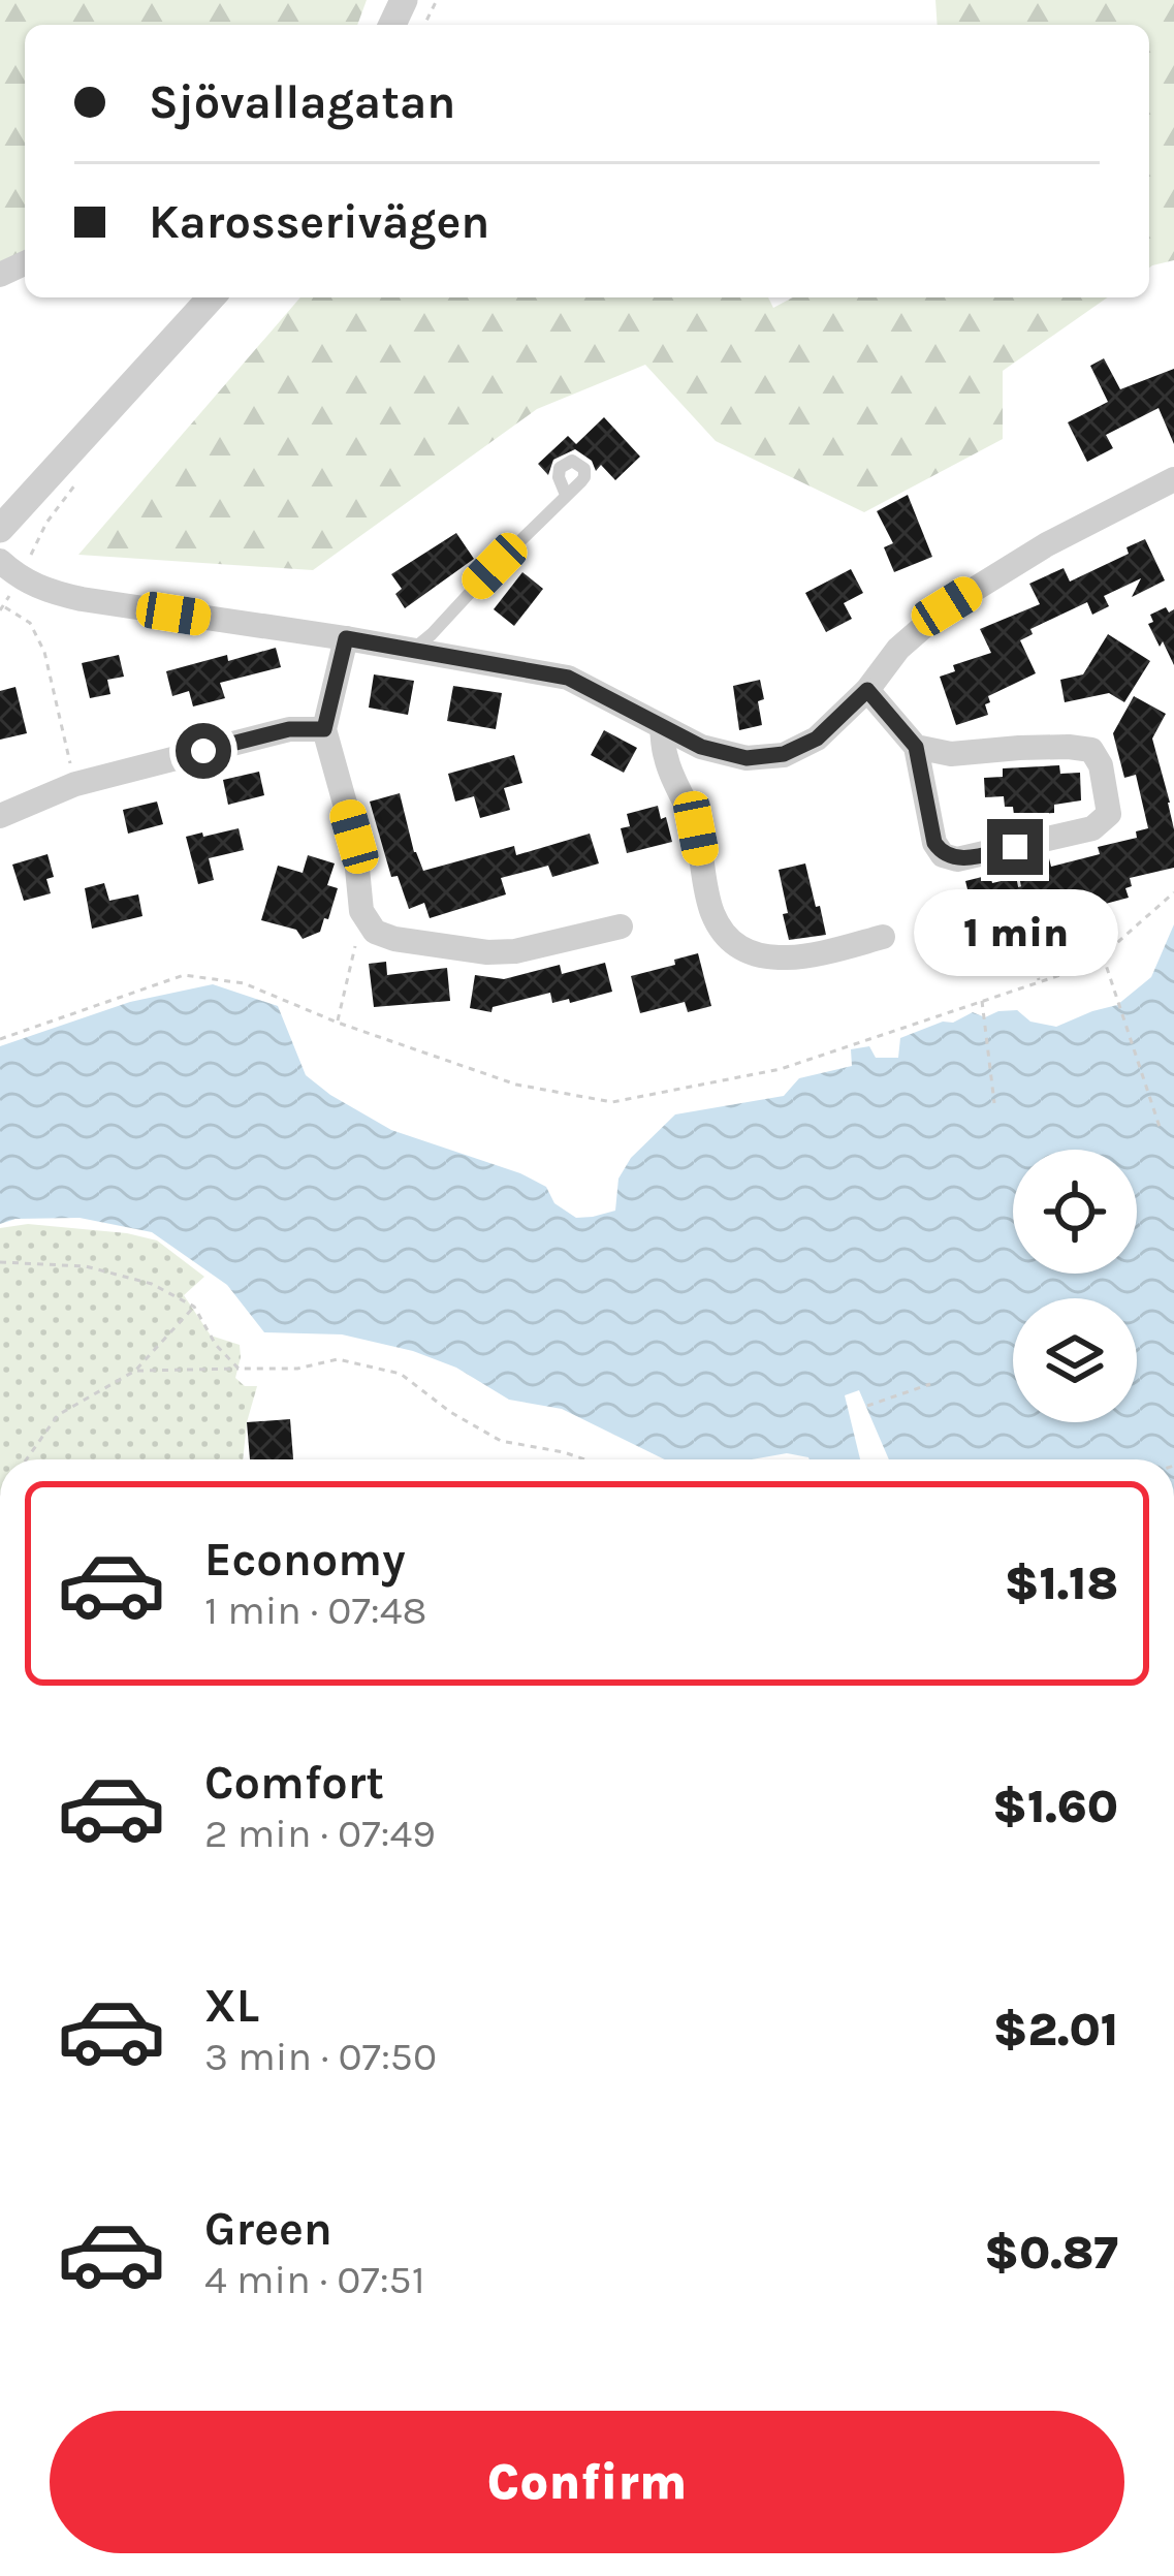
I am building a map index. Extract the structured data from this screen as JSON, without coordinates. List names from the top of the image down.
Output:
{
  "page": {
    "banner": ["Sjövallagatan", "Karosserivägen"],
    "bubble": "1 min",
    "list": [
      {
        "name": "Economy",
        "note": "1 min · 07:48",
        "value": "$1.18"
      },
      {
        "name": "Comfort",
        "note": "2 min · 07:49",
        "value": "$1.60"
      },
      {
        "name": "XL",
        "note": "3 min · 07:50",
        "value": "$2.01"
      },
      {
        "name": "Green",
        "note": "4 min · 07:51",
        "value": "$0.87"
      }
    ],
    "buttons": "Confirm"
  }
}
